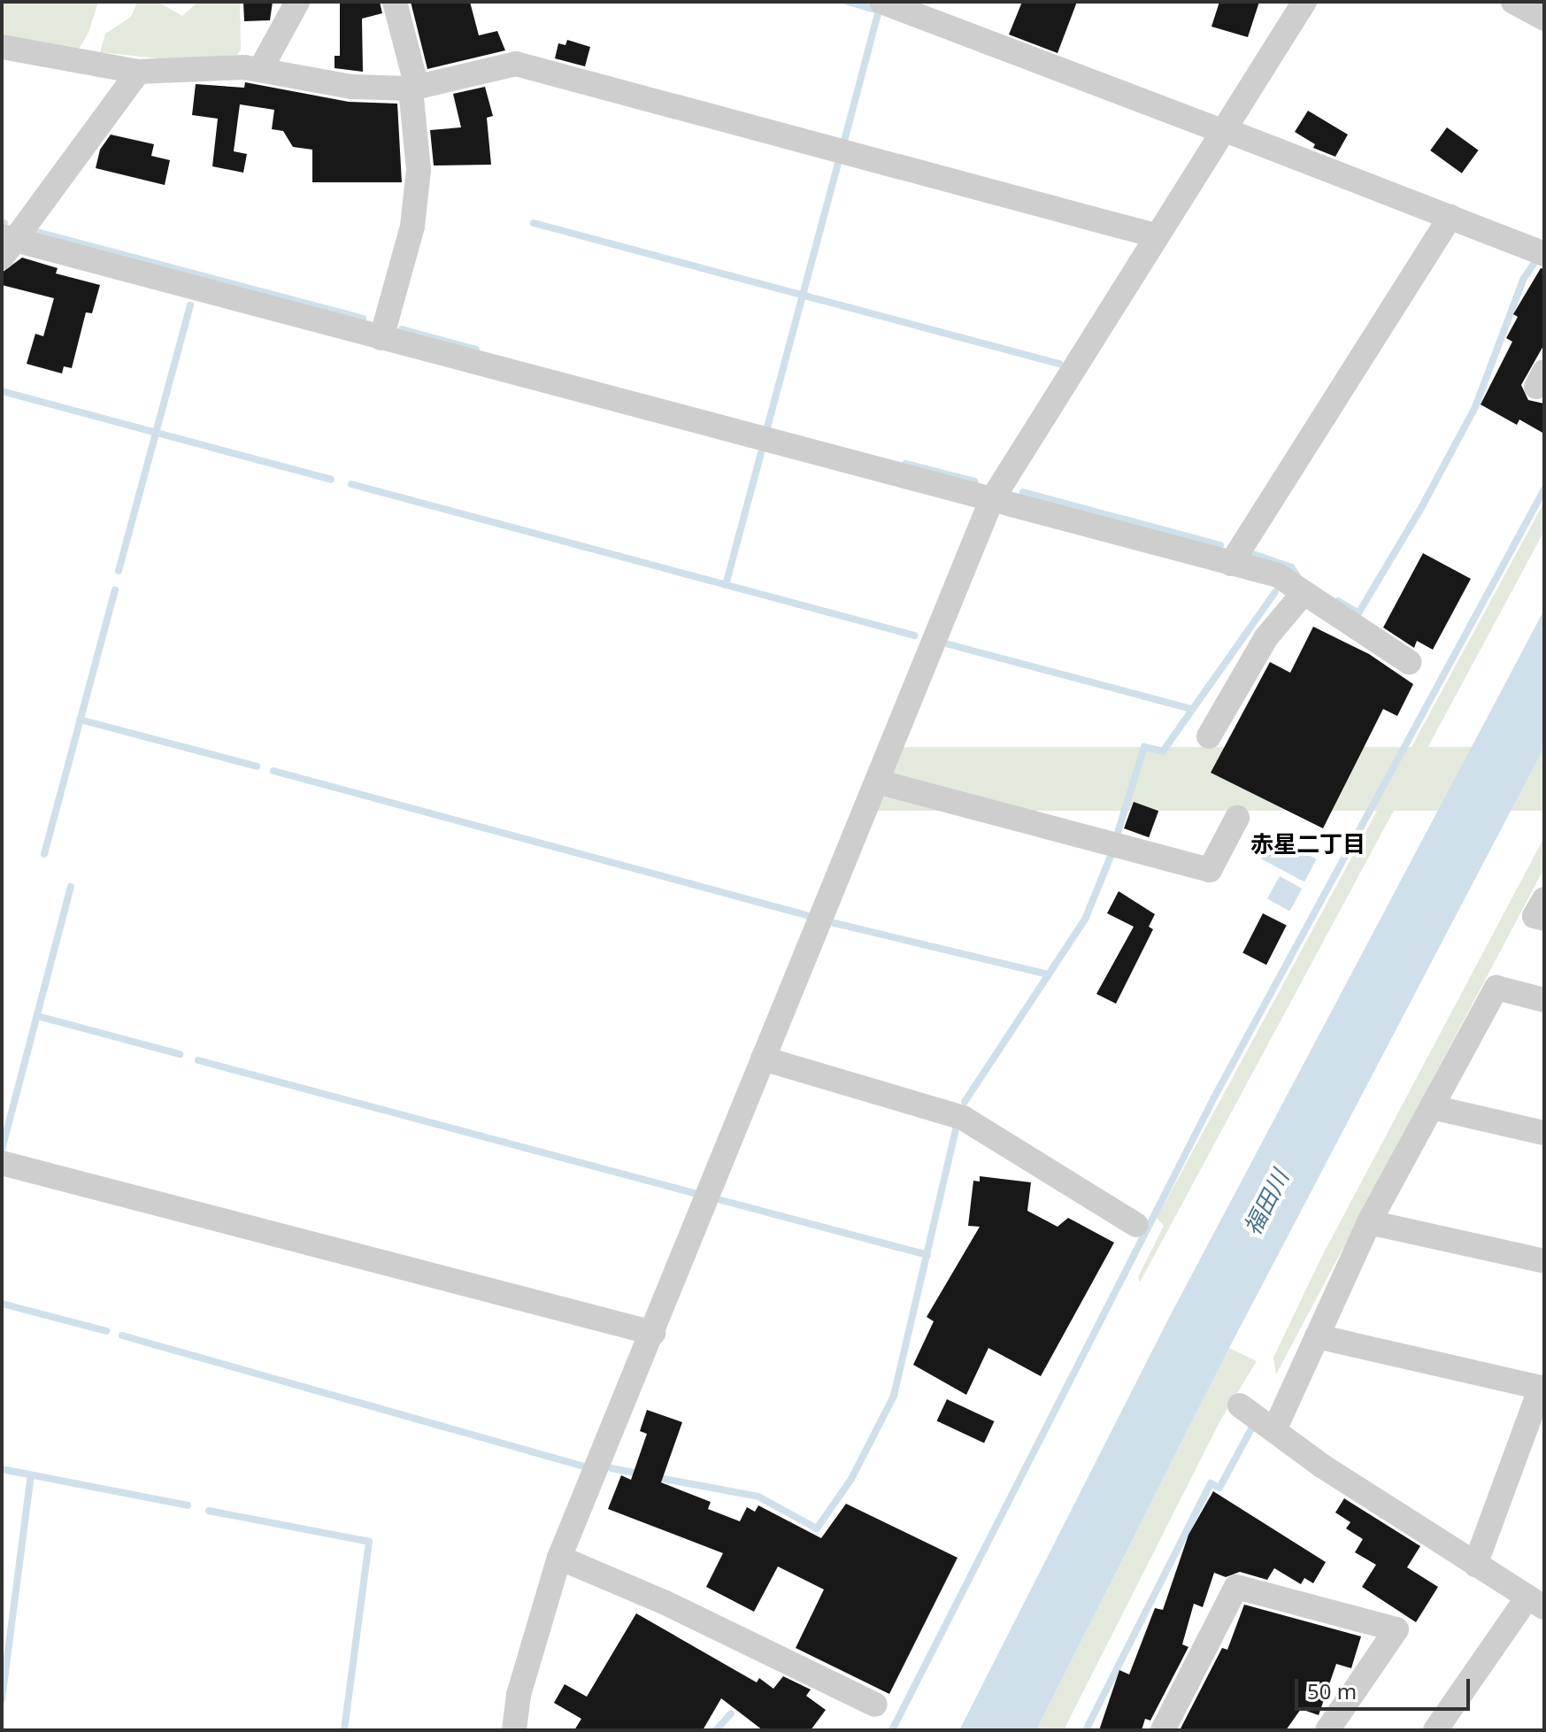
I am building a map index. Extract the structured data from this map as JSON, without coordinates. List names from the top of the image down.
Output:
{
  "districts": ["赤星二丁目"],
  "water": ["福田川"],
  "scale_bar": "50 m"
}
